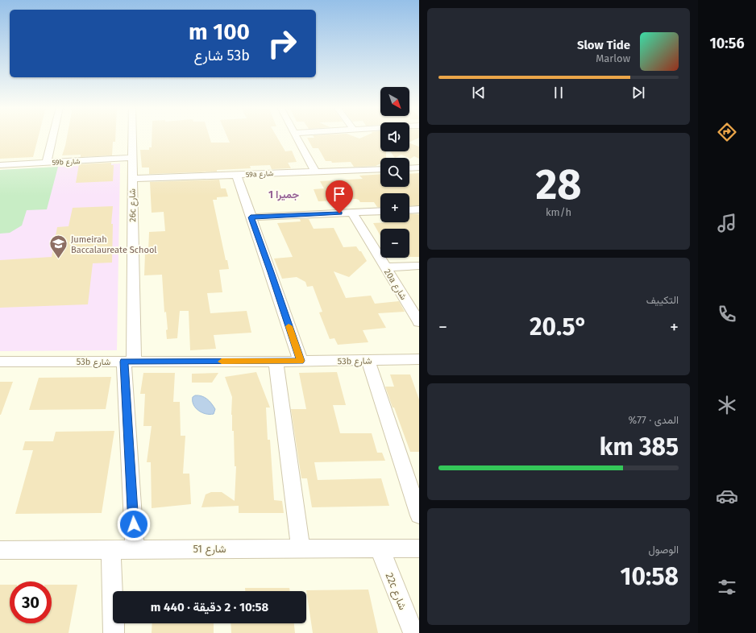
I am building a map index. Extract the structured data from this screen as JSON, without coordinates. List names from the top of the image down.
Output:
{
  "streets": {
    "street": [
      "59b شارع",
      "59a شارع",
      "26c شارع",
      "20a شارع",
      "53b شارع",
      "شارع 51",
      "22c شارع"
    ]
  },
  "crossings": [
    ["59b شارع", "26c شارع"],
    ["59a شارع", "26c شارع"],
    ["26c شارع", "53b شارع"],
    ["26c شارع", "شارع 51"],
    ["شارع 51", "22c شارع"]
  ],
  "districts": ["جميرا 1"],
  "places": {
    "school or university": ["Jumeirah Baccalaureate School"]
  },
  "north": "bottom right",
  "page": {
    "tabs": "10:56",
    "turn": ["100 m", "53b شارع"],
    "song": ["Slow Tide", "Marlow"],
    "map_buttons": ["+", "−"],
    "tile": [
      ["28", "km/h"],
      "التكييف",
      ["المدى · 77%", "385 km"],
      ["الوصول", "10:58"]
    ],
    "heat": ["−", "20.5°", "+"],
    "limit": "30",
    "trip": "10:58 · 2 دقيقة · 440 m"
  }
}
